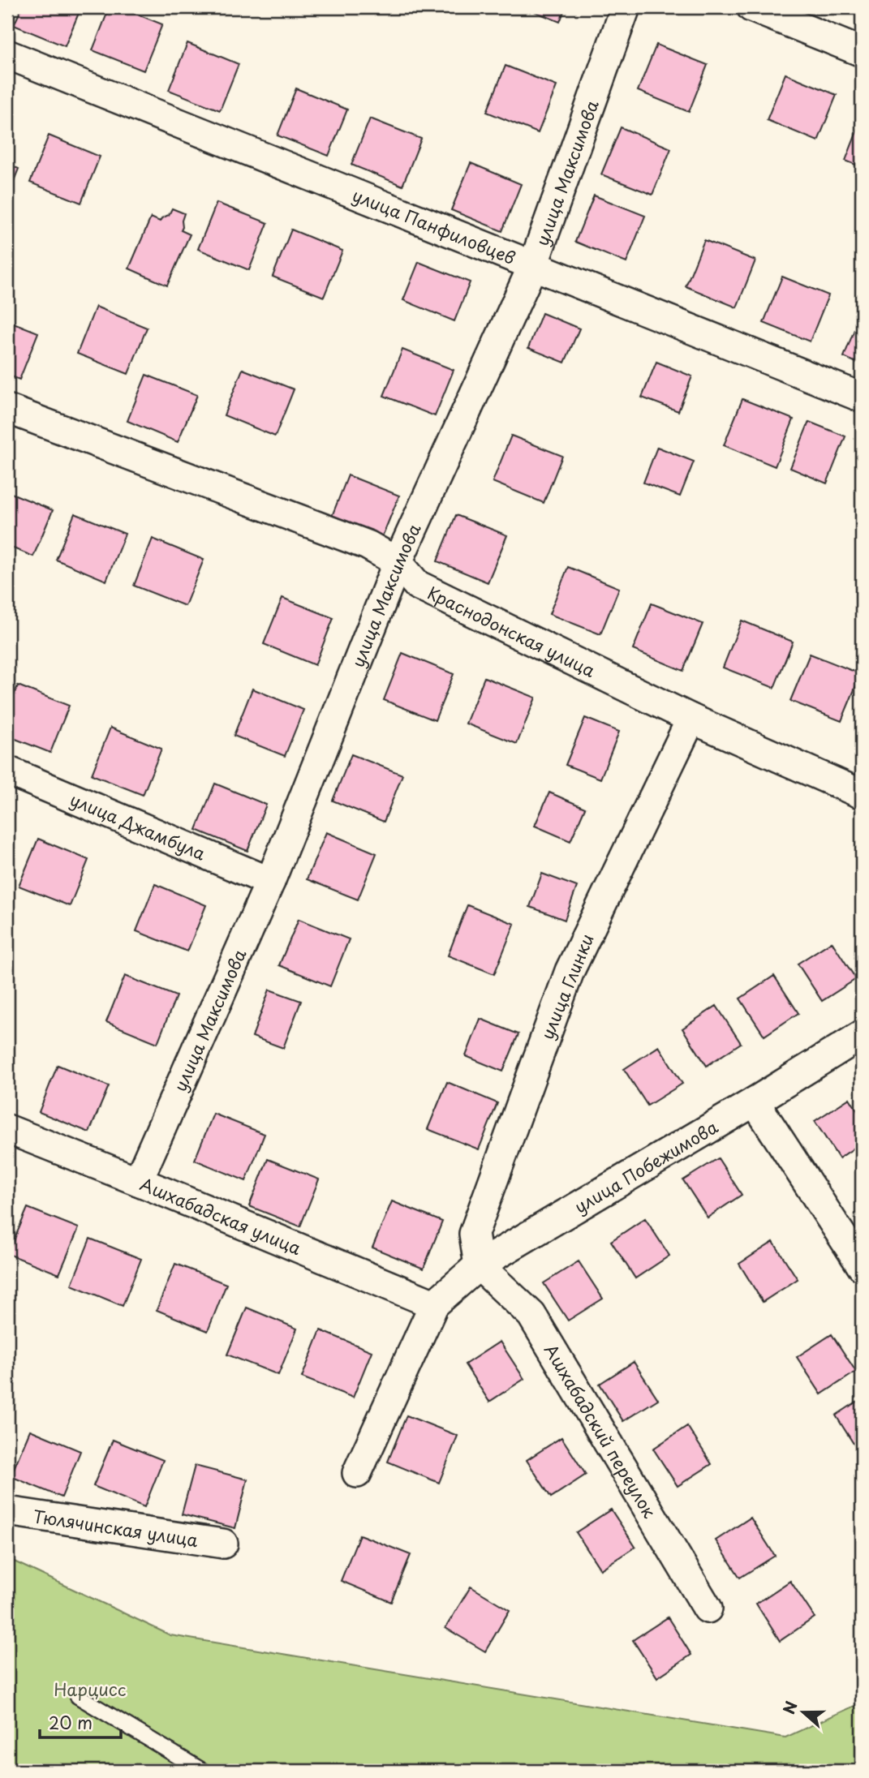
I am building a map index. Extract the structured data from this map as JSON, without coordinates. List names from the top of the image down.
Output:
{
  "streets": {
    "street": [
      "улица Максимова",
      "улица Панфиловцев",
      "Краснодонская улица",
      "улица Джамбула",
      "улица Глинки",
      "улица Побежимова",
      "Ашхабадская улица",
      "Ашхабадский переулок",
      "Тюлячинская улица"
    ]
  },
  "crossings": [
    ["улица Максимова", "улица Панфиловцев"],
    ["улица Максимова", "Краснодонская улица"],
    ["улица Максимова", "улица Джамбула"],
    ["улица Максимова", "Ашхабадская улица"],
    ["Краснодонская улица", "улица Глинки"],
    ["улица Глинки", "улица Побежимова"],
    ["улица Глинки", "Ашхабадский переулок"],
    ["улица Побежимова", "Ашхабадская улица"],
    ["улица Побежимова", "Ашхабадский переулок"]
  ],
  "parks": ["Нарцисс"],
  "scale_bar": "20 m",
  "north": "left"
}
